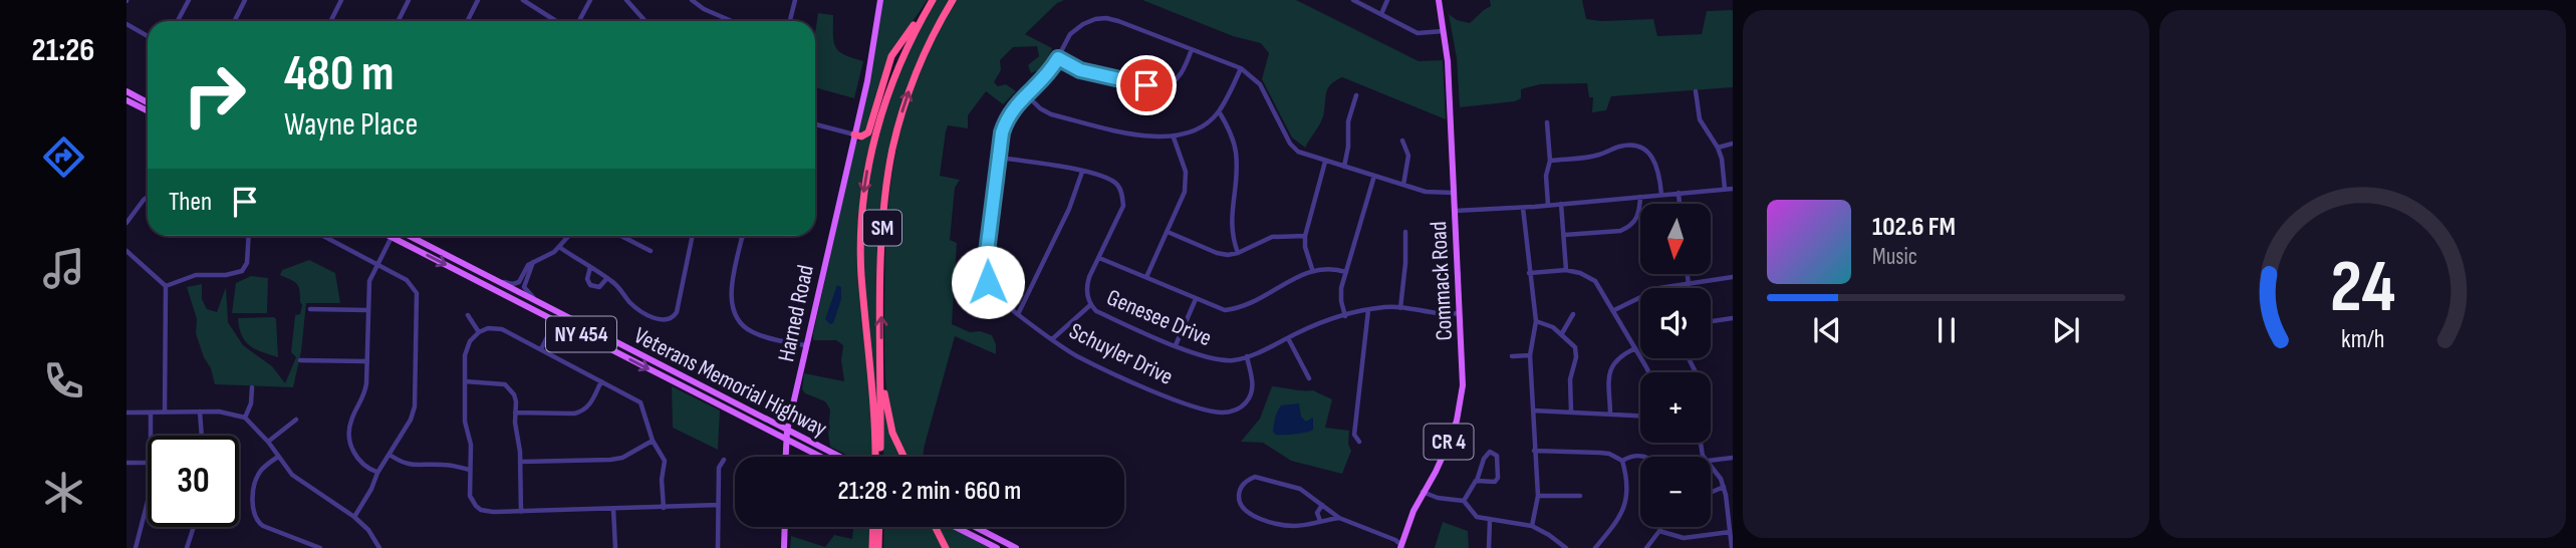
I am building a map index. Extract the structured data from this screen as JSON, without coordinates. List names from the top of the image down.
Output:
{
  "streets": {
    "highway": ["SM"],
    "main road": [
      "Commack Road",
      "Harned Road",
      "NY 454",
      "Veterans Memorial Highway",
      "CR 4"
    ],
    "street": ["Genesee Drive", "Schuyler Drive"]
  },
  "crossings": [
    ["Commack Road", "Genesee Drive"],
    ["Harned Road", "Veterans Memorial Highway"],
    ["Genesee Drive", "Schuyler Drive"]
  ],
  "north": "bottom",
  "page": {
    "tabs": "21:26",
    "turn": ["480 m", "Wayne Place"],
    "then": "Then",
    "song": ["102.6 FM", "Music"],
    "map_buttons": ["+", "−"],
    "limit": "30",
    "trip": "21:28 · 2 min · 660 m",
    "gauge": ["24", "km/h"]
  }
}
